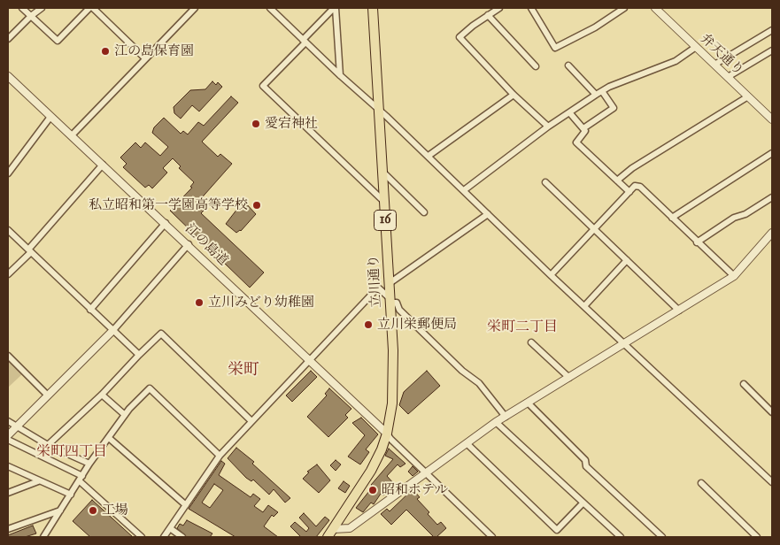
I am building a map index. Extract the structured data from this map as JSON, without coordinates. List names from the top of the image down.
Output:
{
  "streets": {
    "main road": ["16", "立川通り"],
    "street": ["弁天通り", "江の島道"]
  },
  "crossings": [
    ["江の島道", "立川通り"]
  ],
  "districts": ["栄町二丁目", "栄町", "栄町四丁目"],
  "places": [
    "江の島保育園",
    "愛宕神社",
    "私立昭和第一学園高等学校",
    "立川みどり幼稚園",
    "立川栄郵便局",
    "昭和ホテル",
    "工場"
  ]
}
